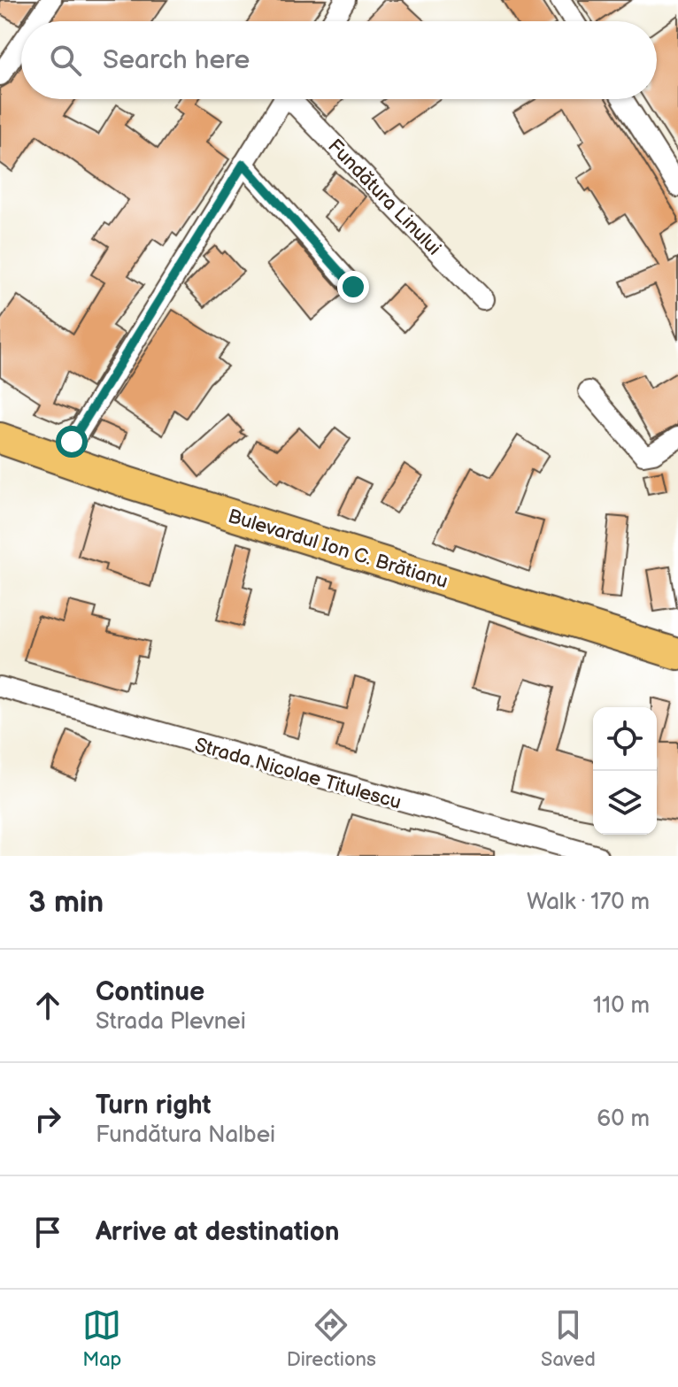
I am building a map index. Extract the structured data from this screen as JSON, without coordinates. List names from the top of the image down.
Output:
{
  "streets": {
    "main road": ["Bulevardul Ion C. Brătianu"],
    "street": ["Fundătura Linului", "Strada Nicolae Titulescu"]
  },
  "page": {
    "search": "Search here",
    "heading": ["3 min", "Walk · 170 m"],
    "list": [
      ["Continue", "Strada Plevnei", "110 m"],
      ["Turn right", "Fundătura Nalbei", "60 m"],
      "Arrive at destination"
    ],
    "nav": ["Map", "Directions", "Saved"]
  }
}
